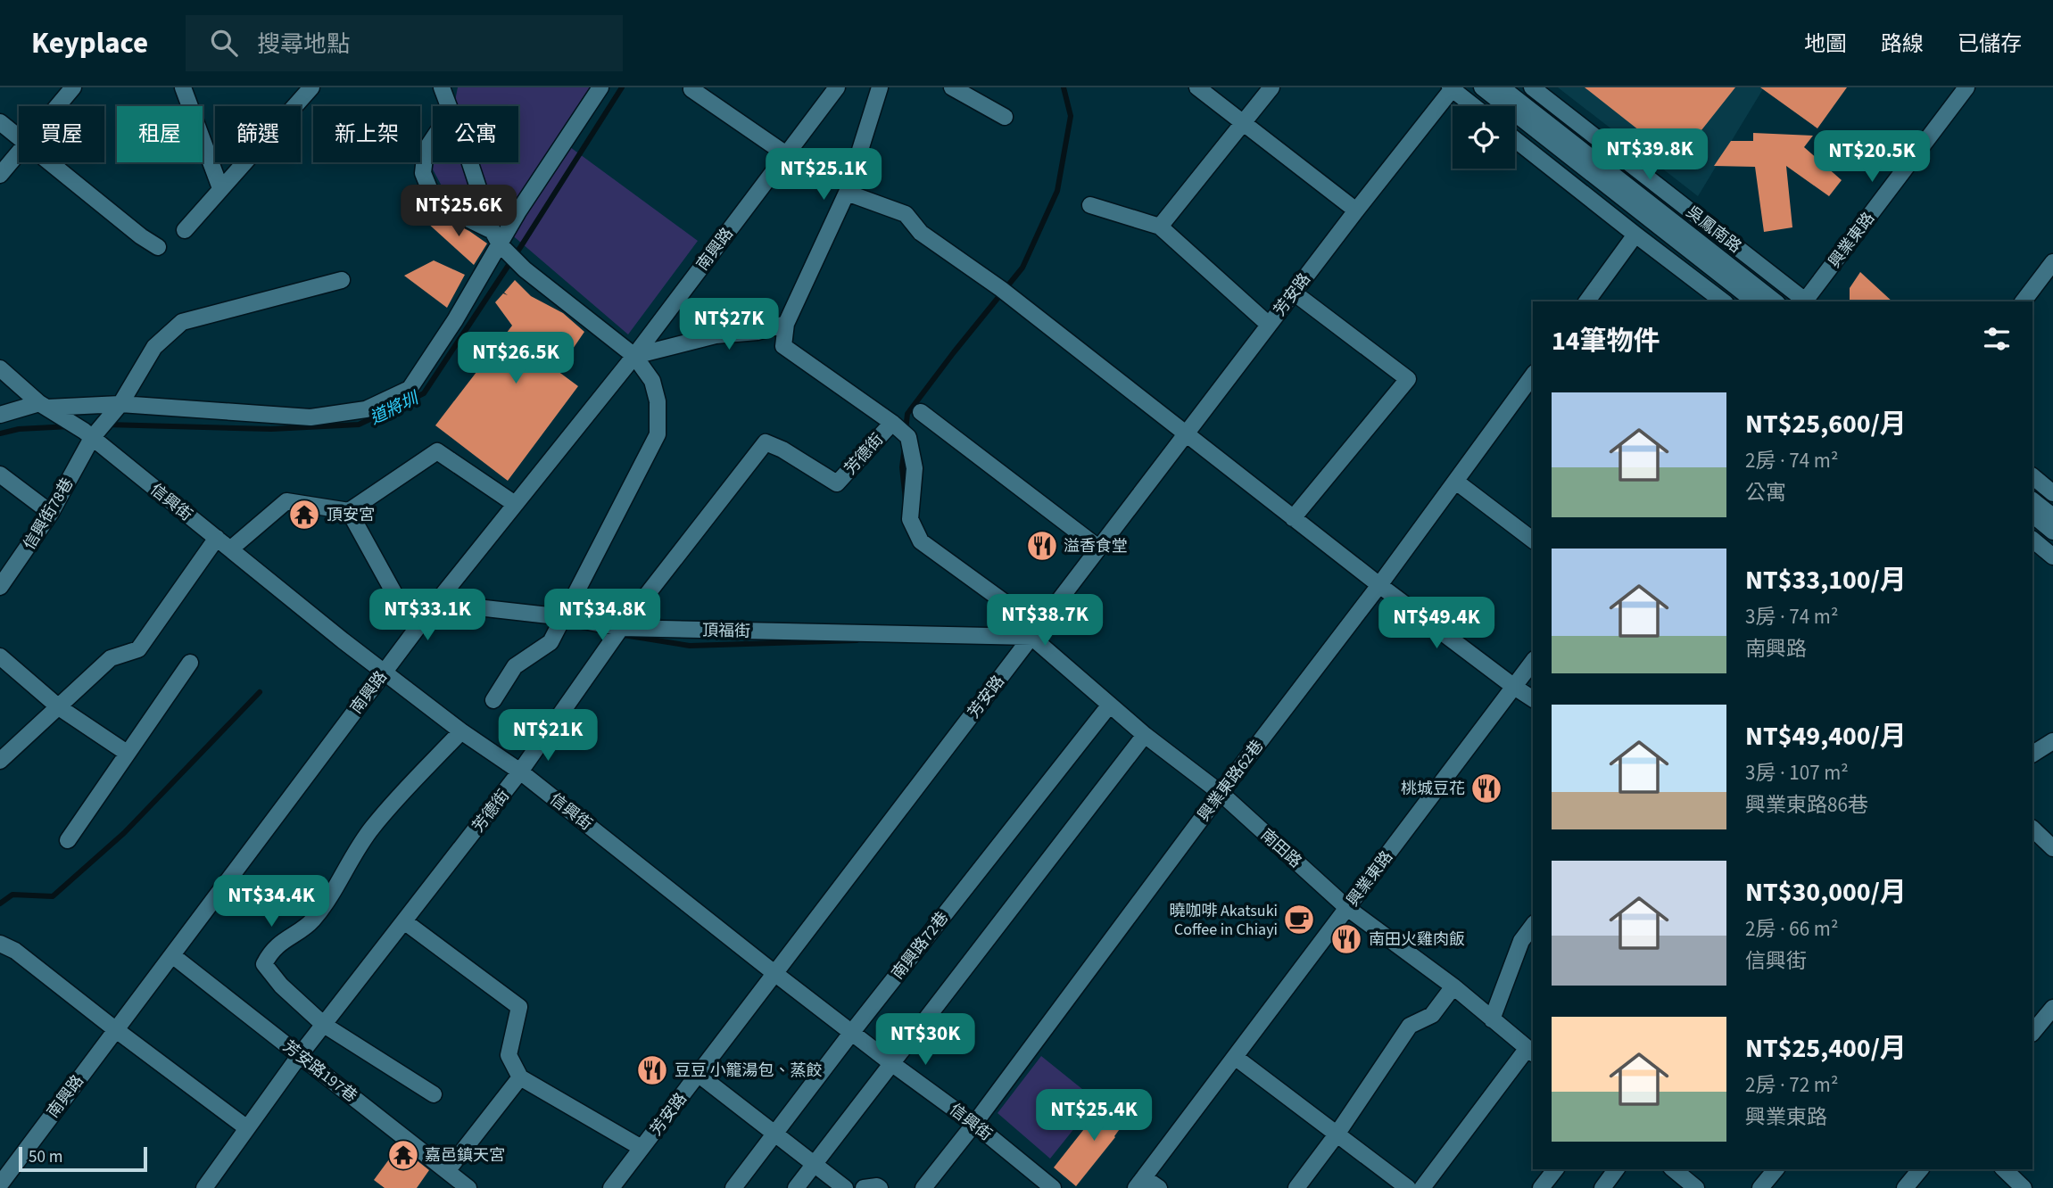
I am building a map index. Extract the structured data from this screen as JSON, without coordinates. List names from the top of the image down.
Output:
{
  "streets": {
    "street": [
      "吳鳳南路",
      "興業東路",
      "南興路",
      "芳安路",
      "芳德街",
      "信興街",
      "信興街78巷",
      "頂福街",
      "興業東路62巷",
      "南田路",
      "南興路72巷",
      "芳安路197巷"
    ]
  },
  "crossings": [
    ["興業東路", "南田路"],
    ["南興路", "信興街"],
    ["南興路", "頂福街"],
    ["南興路", "芳安路197巷"],
    ["芳安路", "信興街"],
    ["芳安路", "頂福街"],
    ["芳安路", "南田路"],
    ["芳德街", "信興街"],
    ["芳德街", "頂福街"],
    ["芳德街", "南田路"],
    ["芳德街", "芳安路197巷"],
    ["信興街", "信興街78巷"],
    ["信興街", "興業東路62巷"],
    ["信興街", "南興路72巷"],
    ["頂福街", "南田路"],
    ["興業東路62巷", "南田路"],
    ["南田路", "南興路72巷"]
  ],
  "water": ["道將圳"],
  "places": {
    "temple": ["頂安宮", "嘉邑鎮天宮"],
    "restaurant": [
      "溢香食堂",
      "桃城豆花",
      "南田火雞肉飯",
      "豆豆 小籠湯包、蒸餃"
    ],
    "cafe": ["曉咖啡 Akatsuki Coffee in Chiayi"]
  },
  "scale_bar": "50 m",
  "page": {
    "header": "Keyplace",
    "search": "搜尋地點",
    "nav": ["地圖", "路線", "已儲存"],
    "chip": [
      "買屋",
      "租屋",
      "篩選",
      "新上架",
      "公寓"
    ],
    "price": [
      "NT$39.8K",
      "NT$20.5K",
      "NT$25.1K",
      "NT$25.6K",
      "NT$27K",
      "NT$26.5K",
      "NT$33.1K",
      "NT$34.8K",
      "NT$38.7K",
      "NT$49.4K",
      "NT$21K",
      "NT$34.4K",
      "NT$30K",
      "NT$25.4K"
    ],
    "heading": "14筆物件",
    "list": [
      {
        "name": "NT$25,600/月",
        "note": "2房 · 74 m² · 公寓"
      },
      {
        "name": "NT$33,100/月",
        "note": "3房 · 74 m² · 南興路"
      },
      {
        "name": "NT$49,400/月",
        "note": "3房 · 107 m² · 興業東路86巷"
      },
      {
        "name": "NT$30,000/月",
        "note": "2房 · 66 m² · 信興街"
      },
      {
        "name": "NT$25,400/月",
        "note": "2房 · 72 m² · 興業東路"
      }
    ],
    "scale": "50 m"
  }
}
